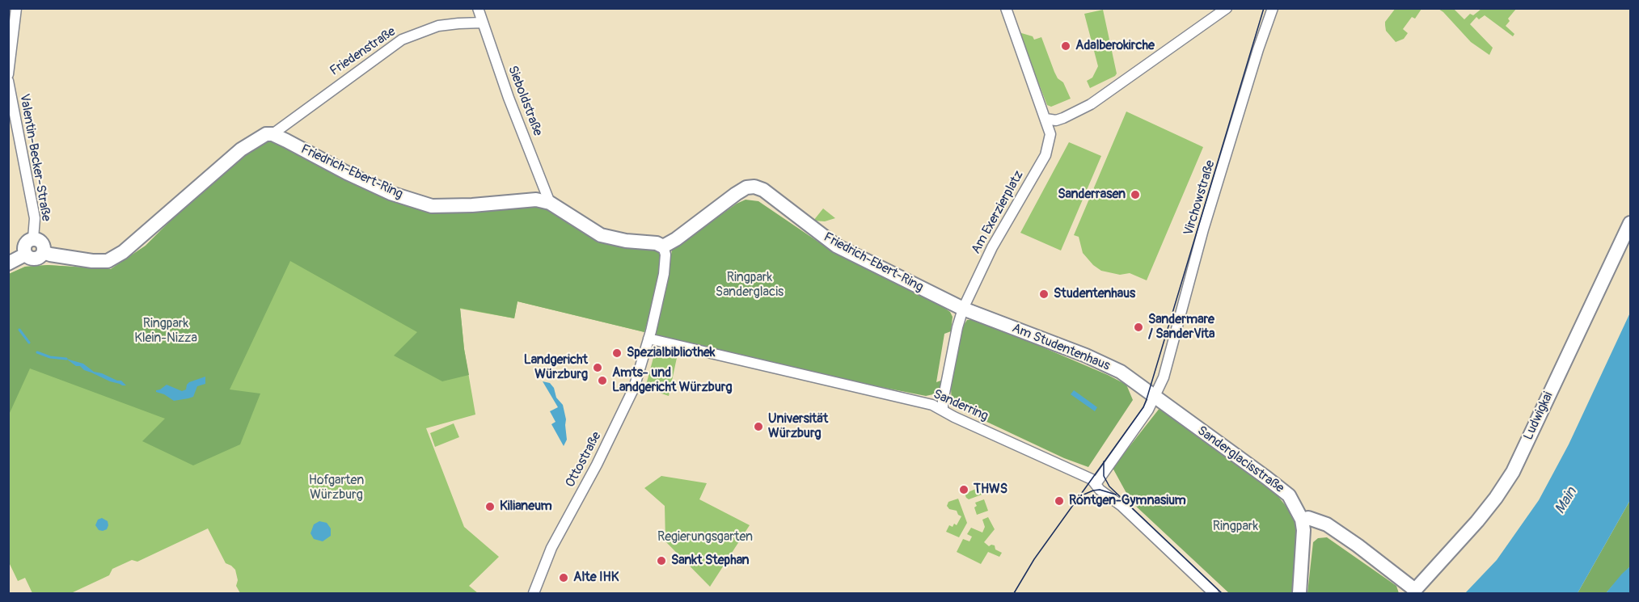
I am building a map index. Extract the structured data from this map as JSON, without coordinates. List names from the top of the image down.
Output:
{
  "streets": {
    "main road": [
      "Friedrich-Ebert-Ring",
      "Am Studentenhaus",
      "Ludwigkai",
      "Sanderglacisstraße"
    ],
    "street": [
      "Friedenstraße",
      "Sieboldstraße",
      "Valentin-Becker-Straße",
      "Virchowstraße",
      "Am Exerzierplatz",
      "Sanderring",
      "Ottostraße"
    ]
  },
  "crossings": [
    ["Friedenstraße", "Sieboldstraße"],
    ["Friedenstraße", "Friedrich-Ebert-Ring"],
    ["Sieboldstraße", "Friedrich-Ebert-Ring"],
    ["Friedrich-Ebert-Ring", "Am Exerzierplatz"],
    ["Friedrich-Ebert-Ring", "Am Studentenhaus"],
    ["Friedrich-Ebert-Ring", "Ottostraße"],
    ["Virchowstraße", "Am Studentenhaus"],
    ["Virchowstraße", "Sanderring"],
    ["Virchowstraße", "Sanderglacisstraße"],
    ["Am Exerzierplatz", "Am Studentenhaus"],
    ["Am Exerzierplatz", "Sanderring"],
    ["Am Studentenhaus", "Sanderglacisstraße"],
    ["Sanderring", "Ottostraße"]
  ],
  "water": ["Main"],
  "parks": [
    "Ringpark Sanderglacis",
    "Ringpark Klein-Nizza",
    "Hofgarten Würzburg",
    "Ringpark",
    "Regierungsgarten"
  ],
  "places": [
    "Adalberokirche",
    "Sanderrasen",
    "Studentenhaus",
    "Sandermare / SanderVita",
    "Spezialbibliothek",
    "Landgericht Würzburg",
    "Amts- und Landgericht Würzburg",
    "Universität Würzburg",
    "THWS",
    "Röntgen-Gymnasium",
    "Kilianeum",
    "Sankt Stephan",
    "Alte IHK"
  ]
}
